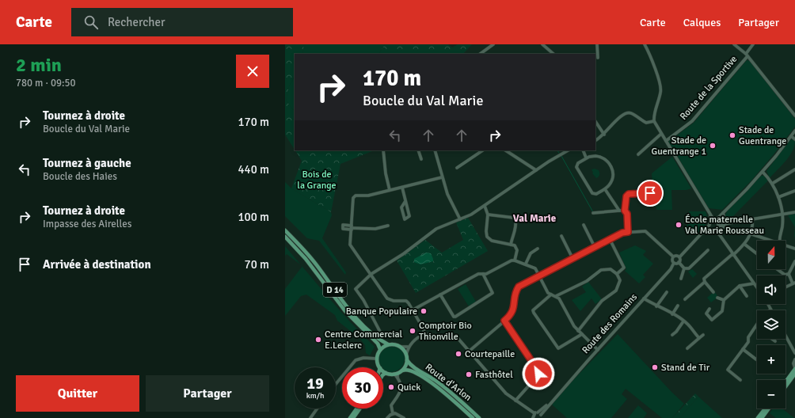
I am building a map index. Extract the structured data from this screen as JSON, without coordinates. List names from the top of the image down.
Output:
{
  "streets": {
    "main road": ["D 14", "Route d'Arlon"],
    "street": ["Route de la Sportive", "Route des Romains"]
  },
  "districts": ["Val Marie"],
  "parks": ["Bois de la Grange"],
  "places": [
    "Stade de Guentrange",
    "Stade de Guentrange 1",
    "École maternelle Val Marie Rousseau",
    "Banque Populaire",
    "Comptoir Bio Thionville",
    "Centre Commercial E.Leclerc",
    "Courtepaille",
    "Stand de Tir",
    "Fasthôtel",
    "Quick"
  ],
  "north": "top",
  "page": {
    "header": "Carte",
    "search": "Rechercher",
    "nav": ["Carte", "Calques", "Partager"],
    "heading": ["2 min", "780 m · 09:50"],
    "turn": ["170 m", "Boucle du Val Marie"],
    "list": [
      {
        "name": "Tournez à droite",
        "note": "Boucle du Val Marie",
        "value": "170 m"
      },
      {
        "name": "Tournez à gauche",
        "note": "Boucle des Haies",
        "value": "440 m"
      },
      {
        "name": "Tournez à droite",
        "note": "Impasse des Airelles",
        "value": "100 m"
      },
      {
        "name": "Arrivée à destination",
        "value": "70 m"
      }
    ],
    "map_buttons": ["+", "−"],
    "speed": "19 km/h",
    "limit": "30",
    "buttons": ["Quitter", "Partager"]
  }
}
